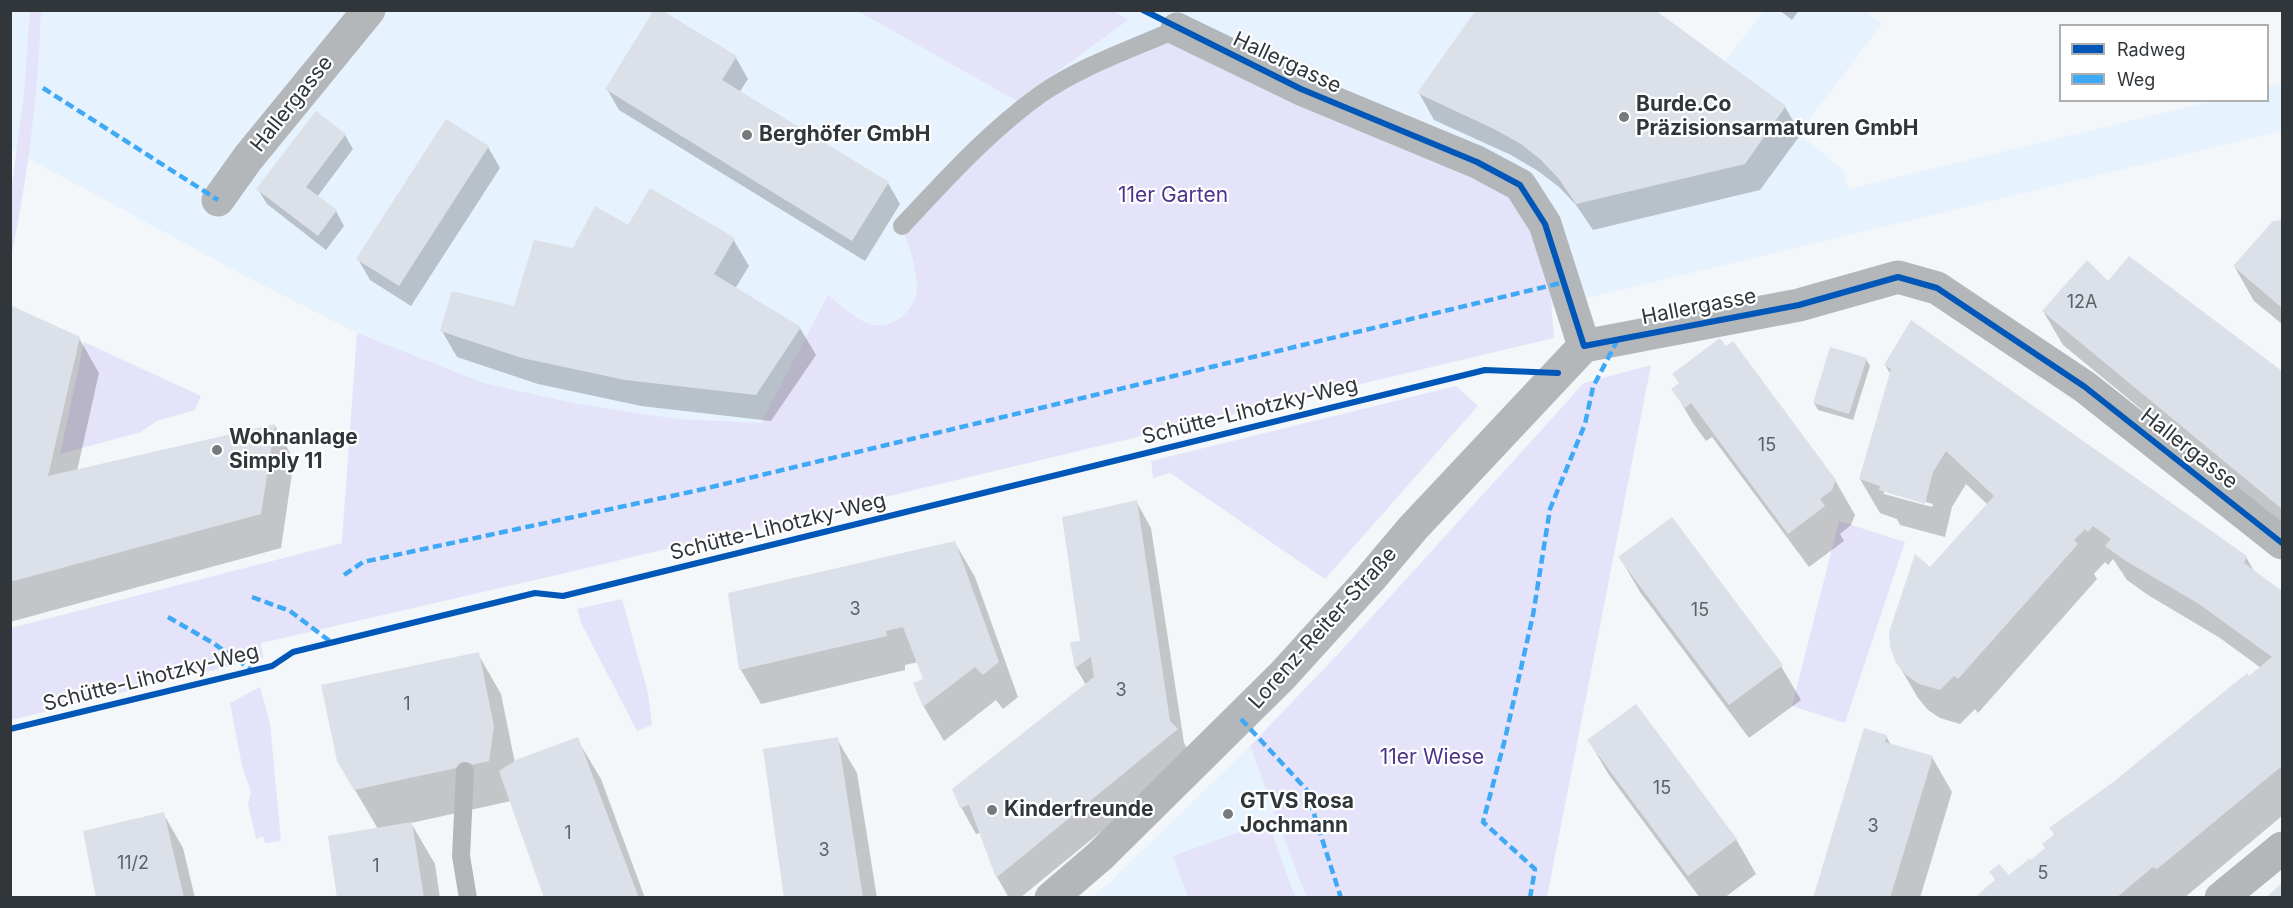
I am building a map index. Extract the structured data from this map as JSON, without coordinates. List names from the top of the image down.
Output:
{
  "streets": {
    "street": ["Hallergasse", "Lorenz-Reiter-Straße"],
    "cycle path": ["Schütte-Lihotzky-Weg"]
  },
  "crossings": [
    ["Hallergasse", "Lorenz-Reiter-Straße"]
  ],
  "parks": ["11er Garten", "11er Wiese"],
  "places": [
    "Burde.Co Präzisionsarmaturen GmbH",
    "Berghöfer GmbH",
    "Wohnanlage Simply 11",
    "Kinderfreunde",
    "GTVS Rosa Jochmann"
  ],
  "house_numbers": [
    "12A",
    "15",
    "3",
    "15",
    "3",
    "1",
    "15",
    "3",
    "1",
    "3",
    "11/2",
    "1",
    "5"
  ],
  "legend": ["Radweg", "Weg"]
}
